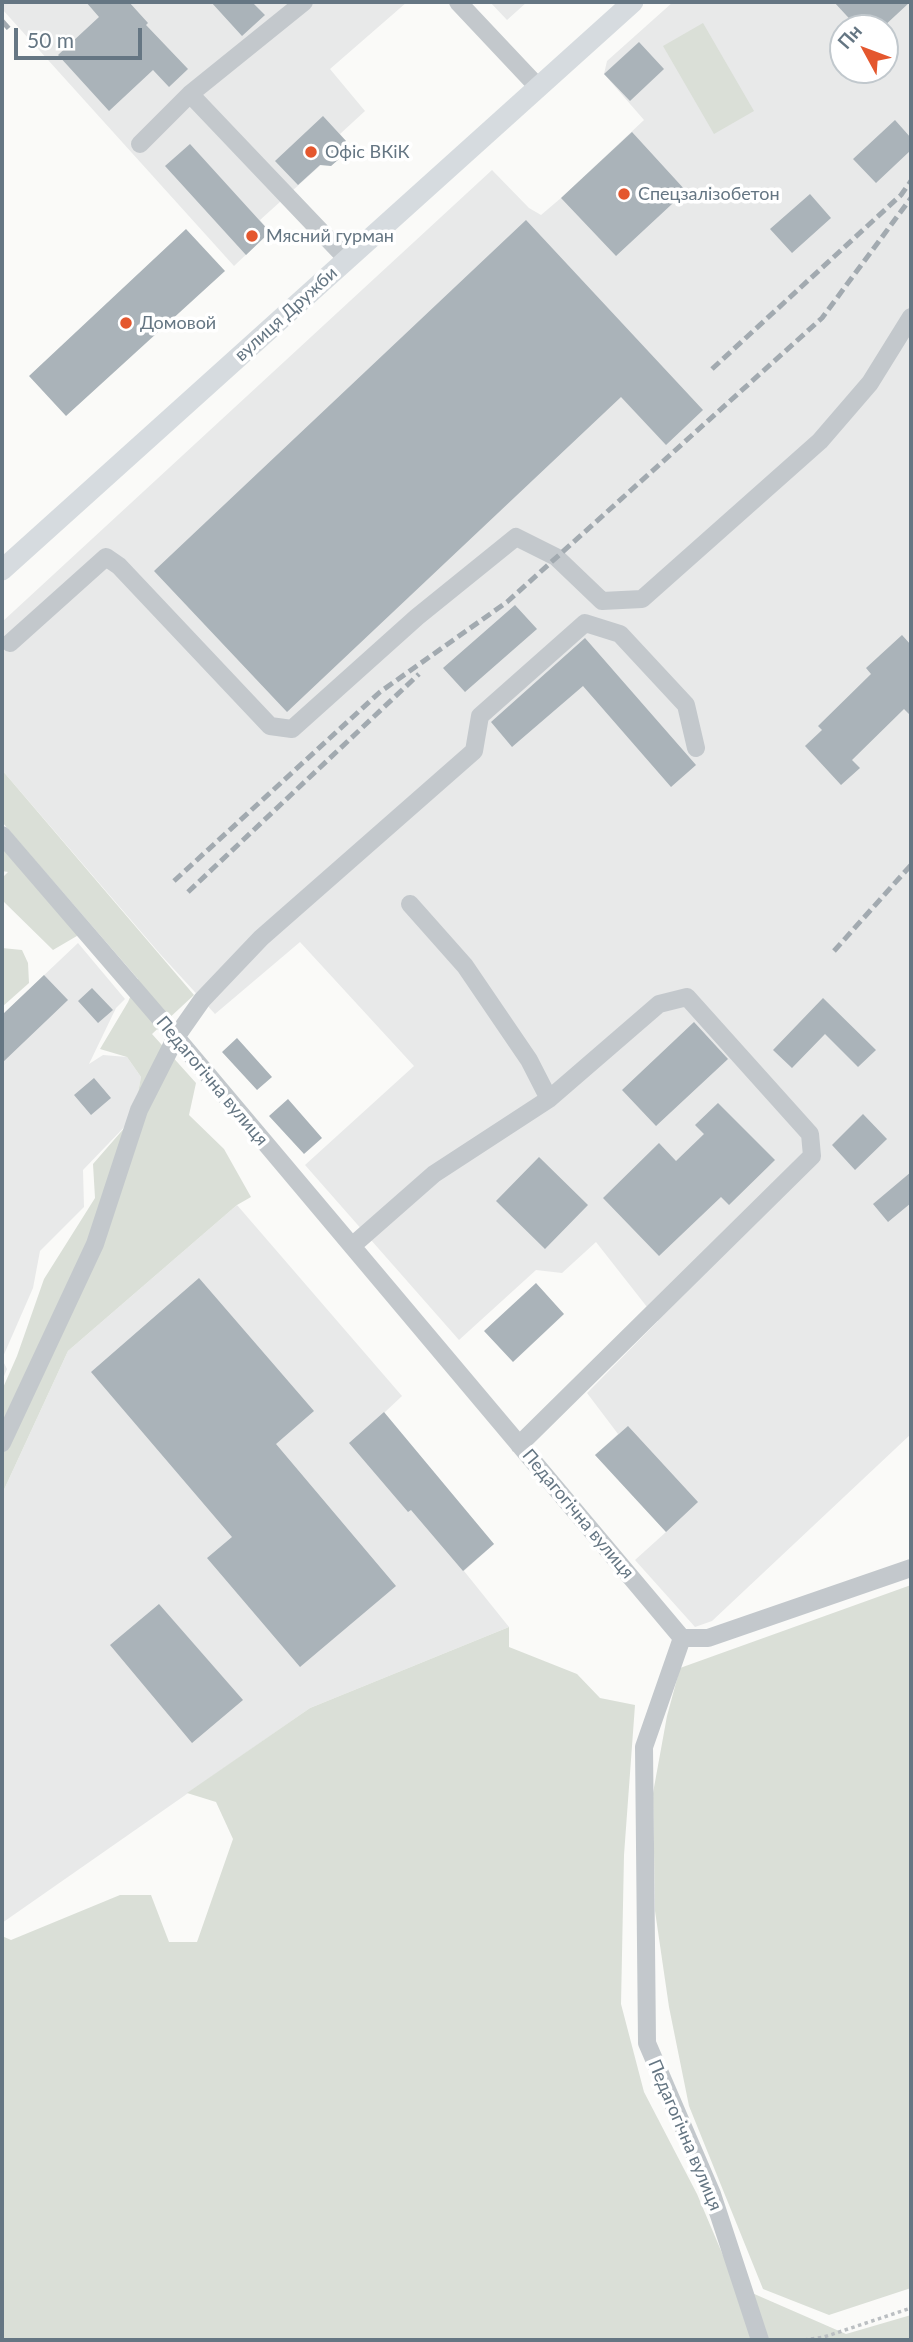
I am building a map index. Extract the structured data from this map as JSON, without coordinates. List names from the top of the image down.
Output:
{
  "streets": {
    "main road": ["вулиця Дружби"],
    "street": ["Педагогічна вулиця"]
  },
  "places": [
    "Офіс ВКіК",
    "Спецзалізобетон",
    "Мясний гурман",
    "Домовой"
  ],
  "scale_bar": "50 m",
  "north": "top left"
}
